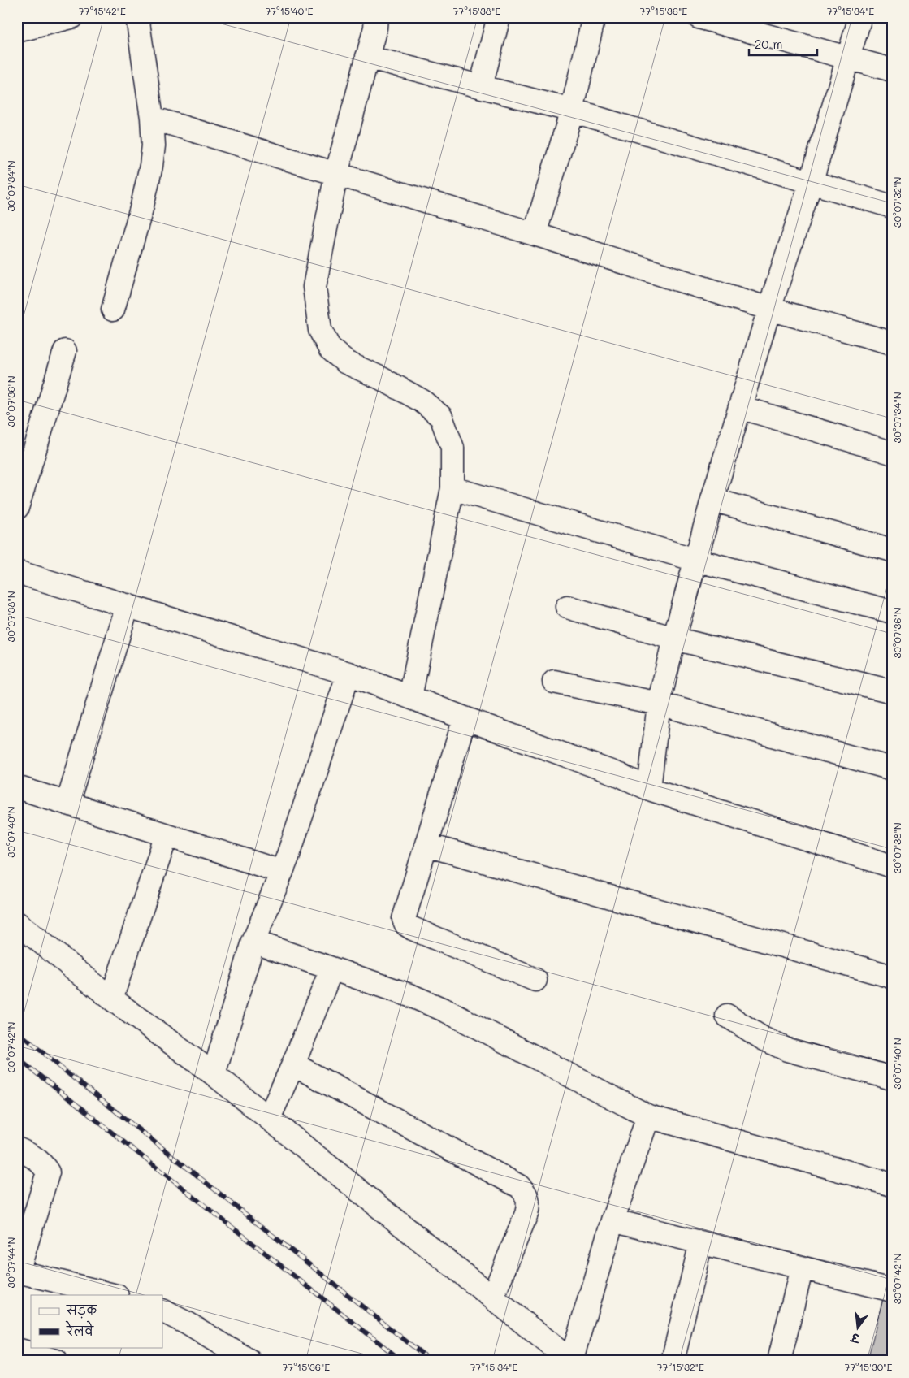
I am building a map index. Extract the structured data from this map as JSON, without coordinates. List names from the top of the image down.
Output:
{
  "legend": ["सड़क", "रेलवे"],
  "scale_bar": "20 m",
  "north": "bottom",
  "coordinates": [
    "77°15'42\"E",
    "77°15'40\"E",
    "77°15'38\"E",
    "77°15'36\"E",
    "77°15'34\"E",
    "30°07'34\"N",
    "30°07'32\"N",
    "30°07'36\"N",
    "30°07'38\"N",
    "30°07'40\"N",
    "30°07'42\"N",
    "30°07'44\"N",
    "77°15'32\"E",
    "77°15'30\"E"
  ]
}
